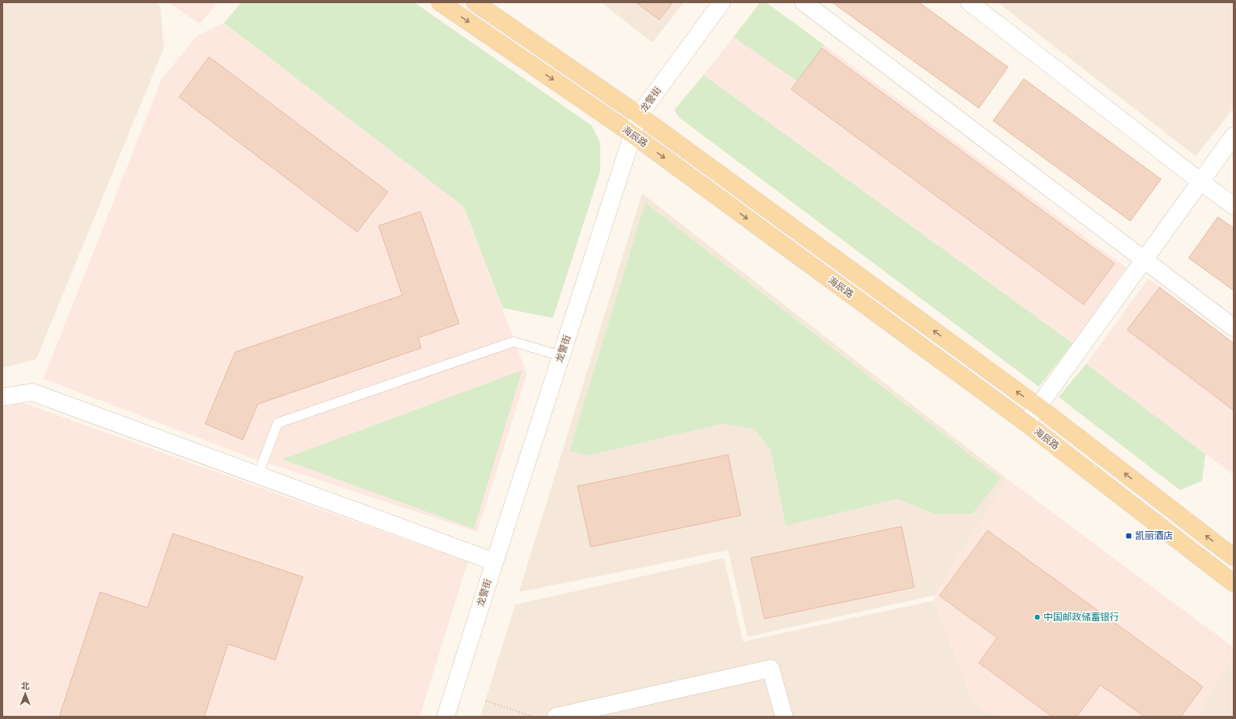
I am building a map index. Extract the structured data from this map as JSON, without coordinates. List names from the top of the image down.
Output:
{
  "streets": {
    "main road": ["海辰路"],
    "street": ["龙警街"]
  },
  "crossings": [
    ["龙警街", "海辰路"]
  ],
  "places": {
    "transit": ["凯丽酒店"],
    "other": ["中国邮政储蓄银行"]
  },
  "north": "top"
}
